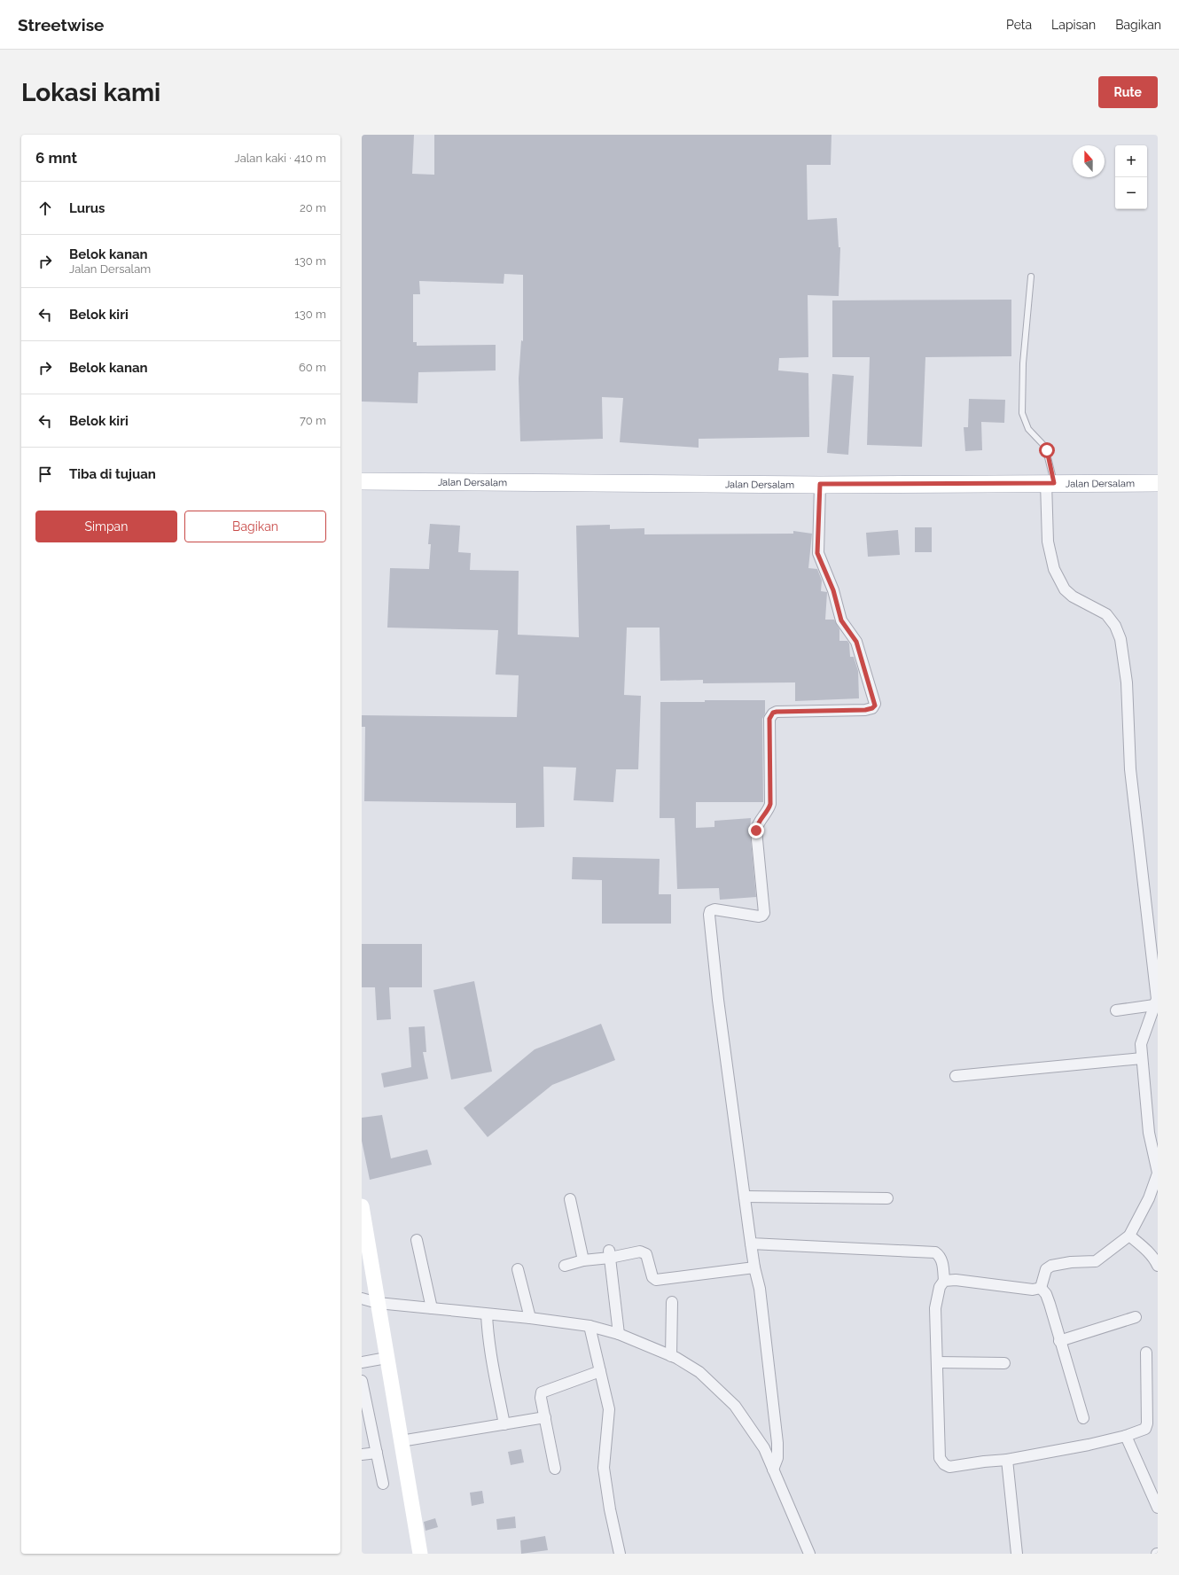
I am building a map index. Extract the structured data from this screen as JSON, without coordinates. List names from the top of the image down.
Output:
{
  "streets": {
    "main road": ["Jalan Dersalam"]
  },
  "north": "top",
  "page": {
    "header": "Streetwise",
    "nav": ["Peta", "Lapisan", "Bagikan"],
    "buttons": [
      "Rute",
      ["Simpan", "Bagikan"]
    ],
    "title": "Lokasi kami",
    "heading": ["6 mnt", "Jalan kaki · 410 m"],
    "map_buttons": ["+", "−"],
    "list": [
      ["Lurus", "20 m"],
      ["Belok kanan", "Jalan Dersalam", "130 m"],
      ["Belok kiri", "130 m"],
      ["Belok kanan", "60 m"],
      ["Belok kiri", "70 m"],
      "Tiba di tujuan"
    ]
  }
}
